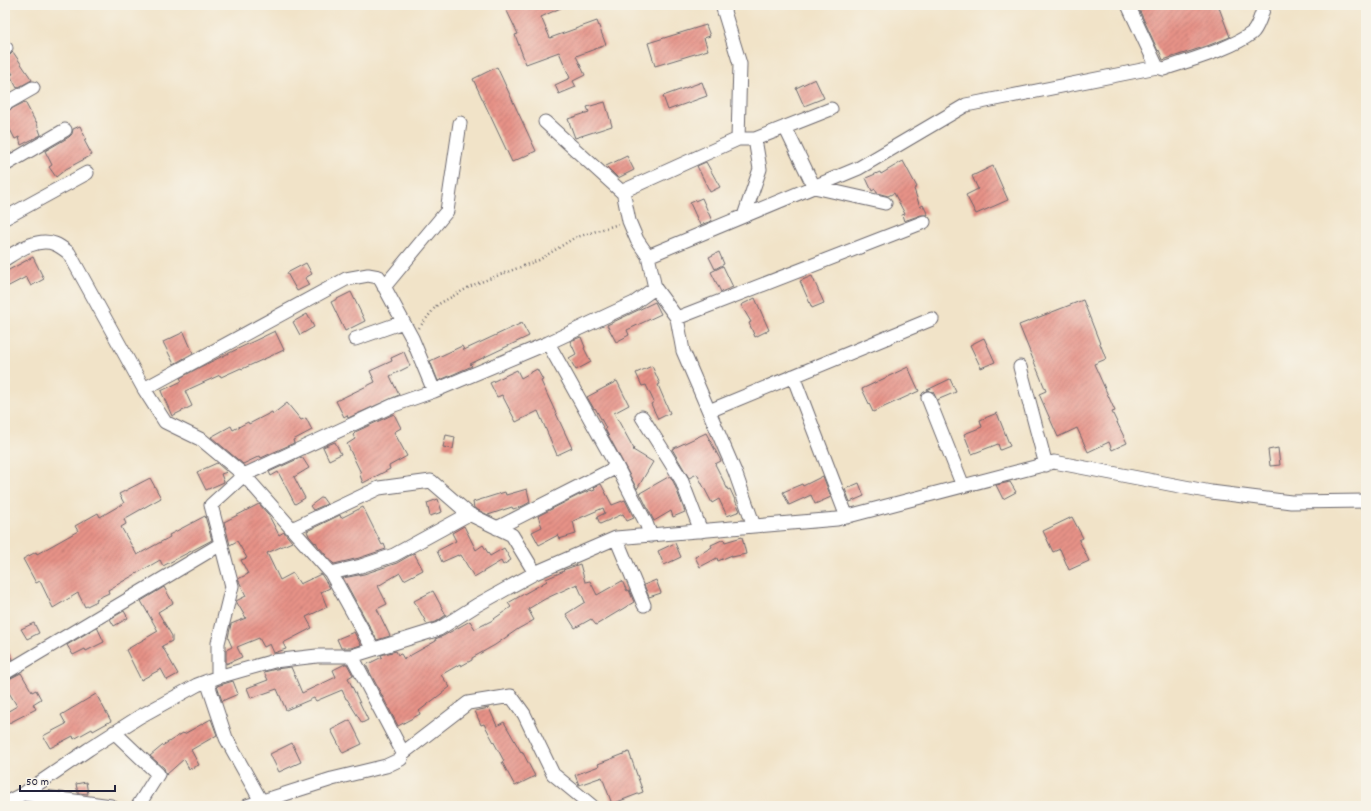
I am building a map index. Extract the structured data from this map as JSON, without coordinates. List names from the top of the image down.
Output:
{
  "scale_bar": "50 m"
}
